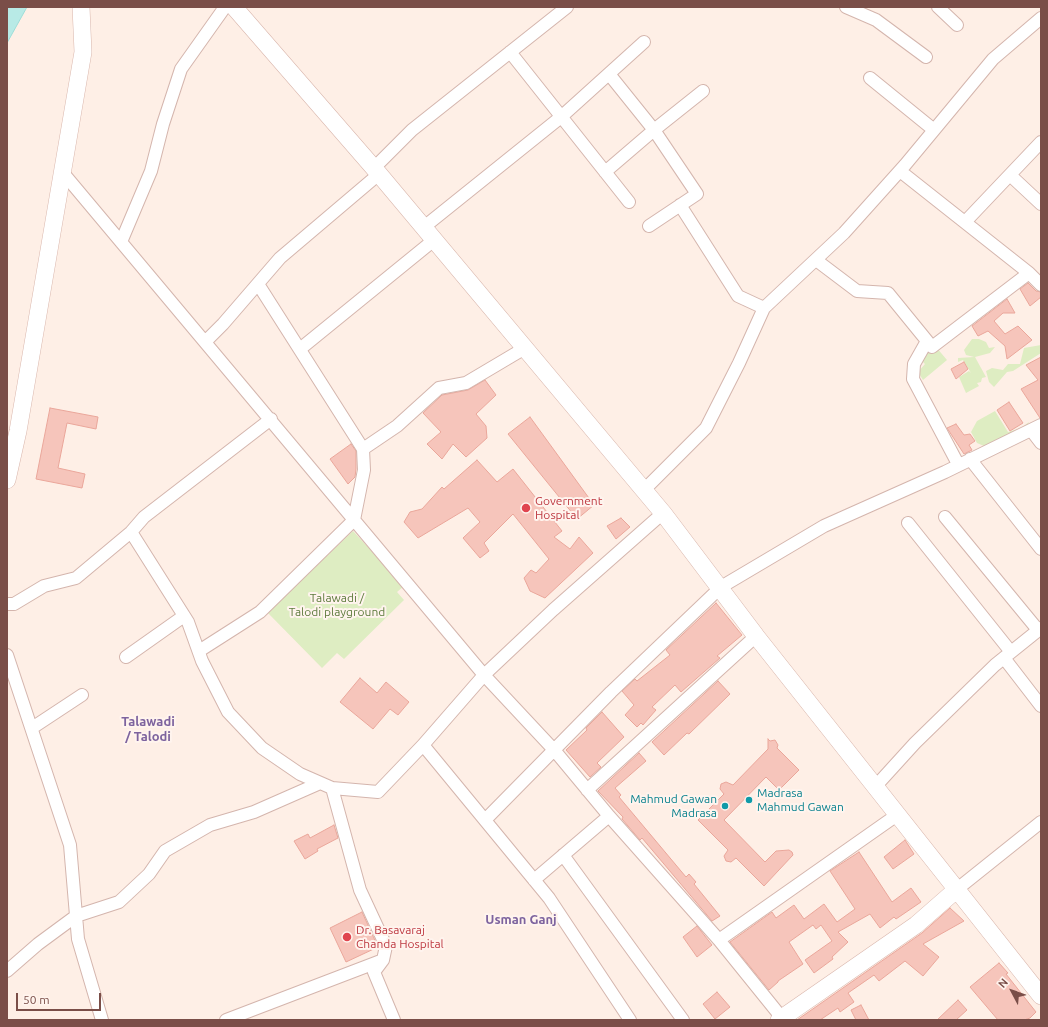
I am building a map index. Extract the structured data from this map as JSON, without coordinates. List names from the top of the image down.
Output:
{
  "districts": ["Talawadi / Talodi", "Usman Ganj"],
  "parks": ["Talawadi / Talodi playground"],
  "places": [
    "Government Hospital",
    "Madrasa Mahmud Gawan",
    "Mahmud Gawan Madrasa",
    "Dr. Basavaraj Chanda Hospital"
  ],
  "scale_bar": "50 m",
  "north": "top left"
}
